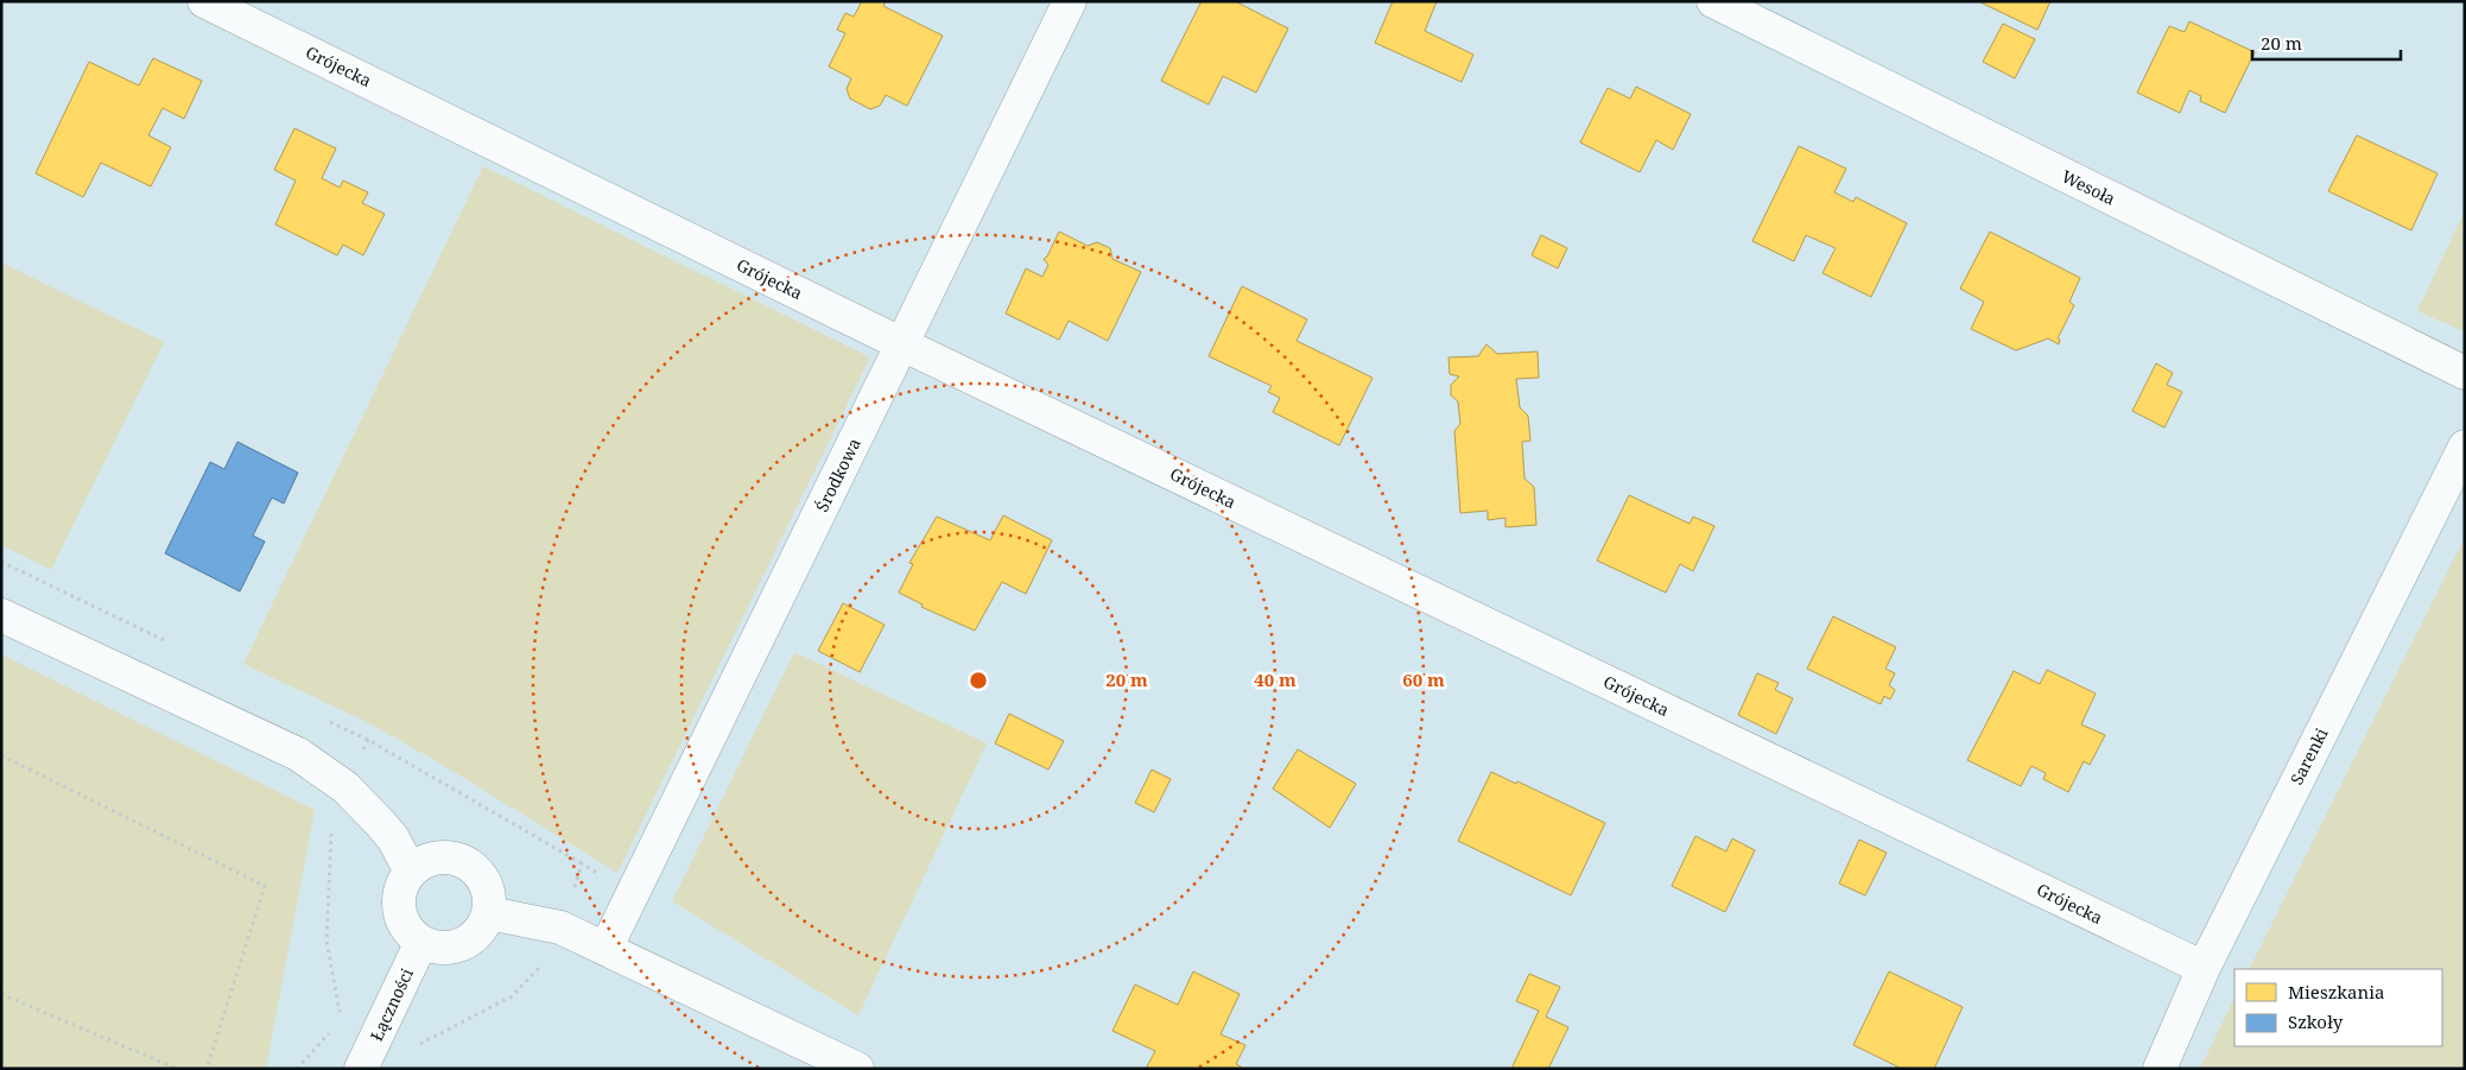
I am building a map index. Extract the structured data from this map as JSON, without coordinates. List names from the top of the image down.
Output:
{
  "streets": {
    "street": [
      "Grójecka",
      "Wesoła",
      "Środkowa",
      "Sarenki",
      "Łączności"
    ]
  },
  "crossings": [
    ["Grójecka", "Środkowa"],
    ["Grójecka", "Sarenki"]
  ],
  "legend": ["Mieszkania", "Szkoły"],
  "scale_bar": "20 m",
  "rings": ["20 m", "40 m", "60 m"]
}
